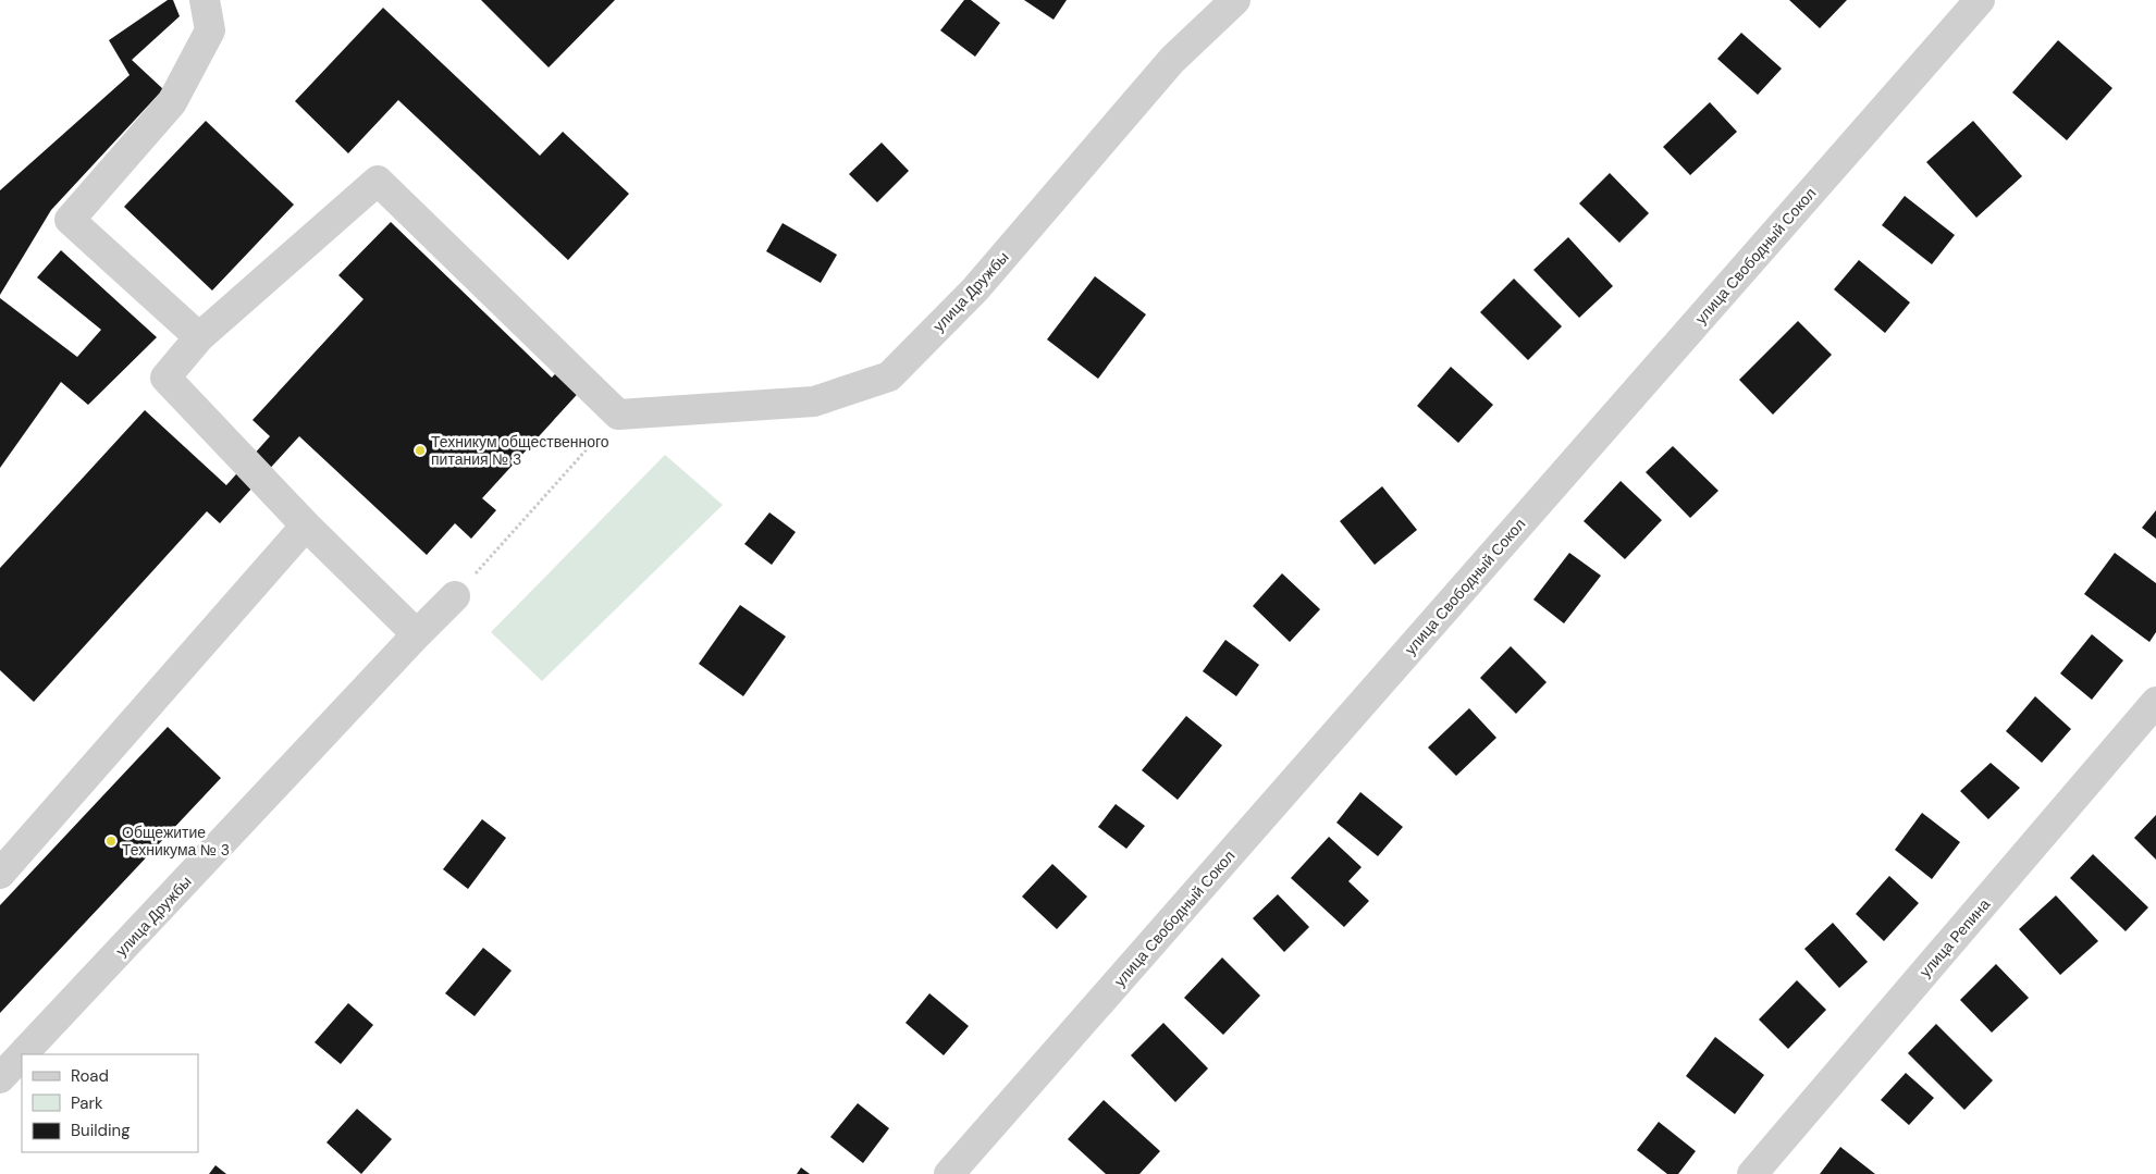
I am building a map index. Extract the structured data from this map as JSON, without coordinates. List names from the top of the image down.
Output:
{
  "streets": {
    "street": ["улица Свободный Сокол", "улица Дружбы", "улица Репина"]
  },
  "places": ["Техникум общественного питания № 3", "Общежитие Техникума № 3"],
  "legend": ["Road", "Park", "Building"]
}
